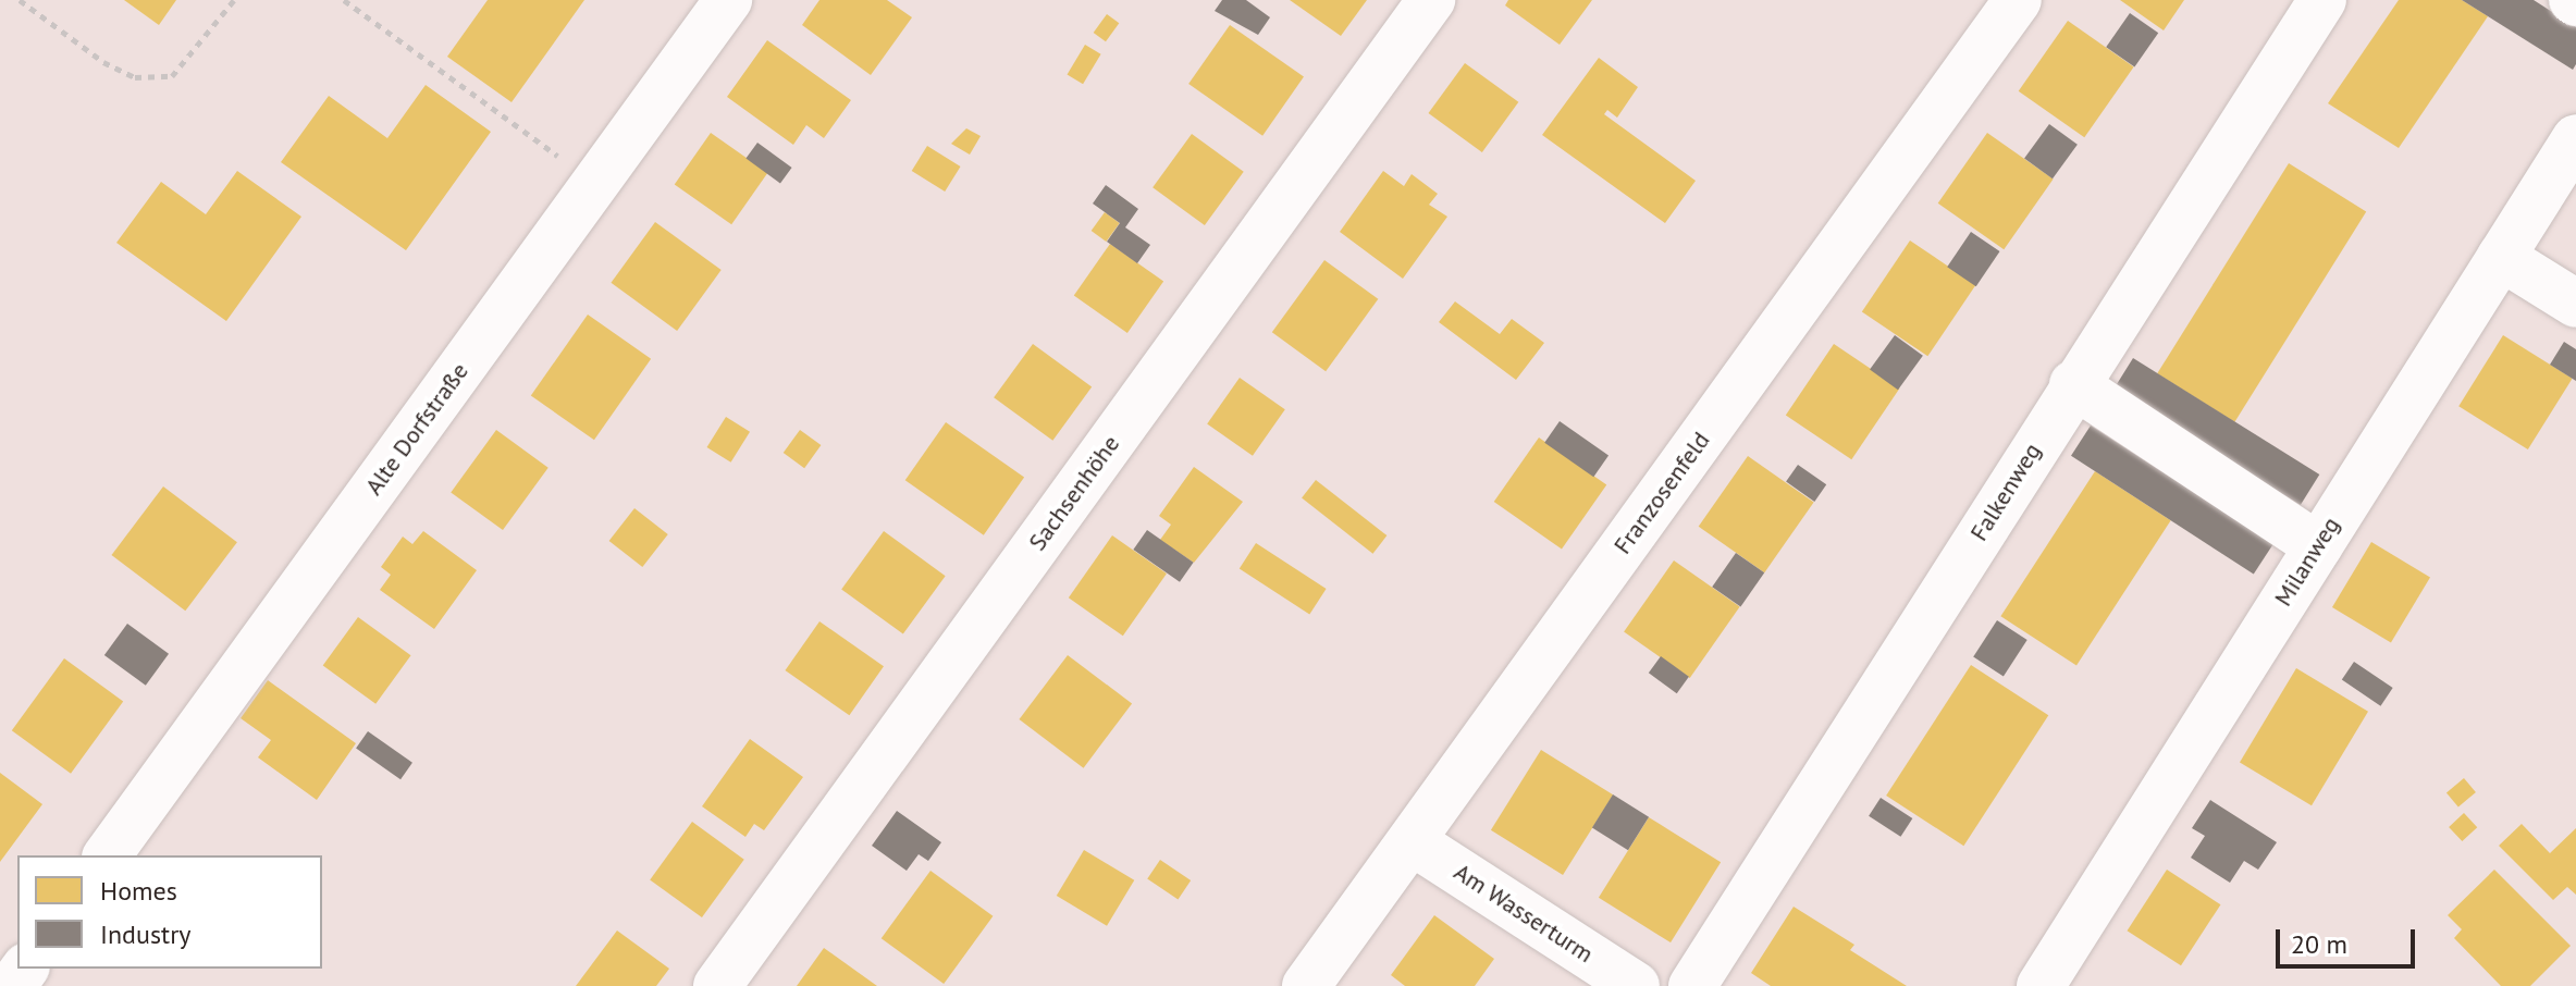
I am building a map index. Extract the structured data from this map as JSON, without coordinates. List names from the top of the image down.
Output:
{
  "streets": {
    "street": [
      "Alte Dorfstraße",
      "Falkenweg",
      "Sachsenhöhe",
      "Franzosenfeld",
      "Milanweg",
      "Am Wasserturm"
    ]
  },
  "crossings": [
    ["Franzosenfeld", "Am Wasserturm"]
  ],
  "legend": ["Homes", "Industry"],
  "scale_bar": "20 m"
}
